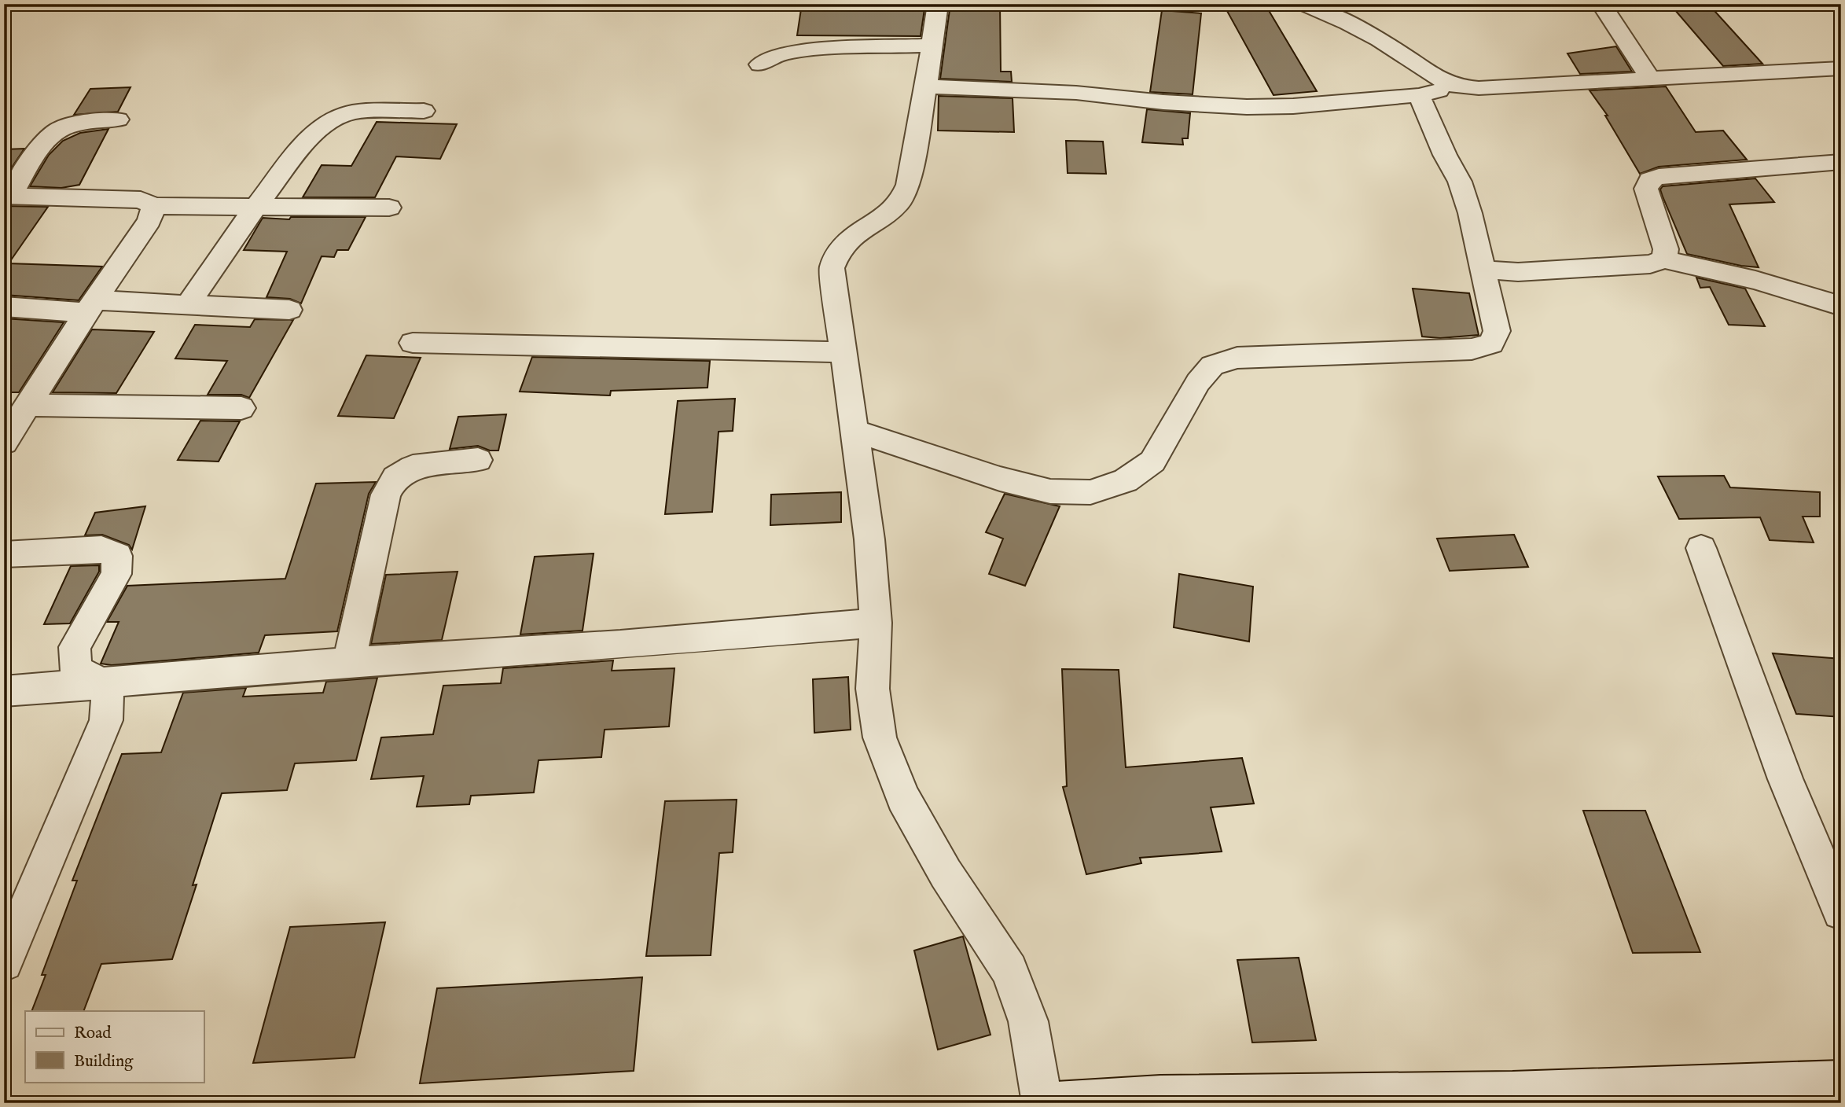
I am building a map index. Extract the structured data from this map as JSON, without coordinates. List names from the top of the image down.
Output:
{
  "legend": ["Road", "Building"]
}
